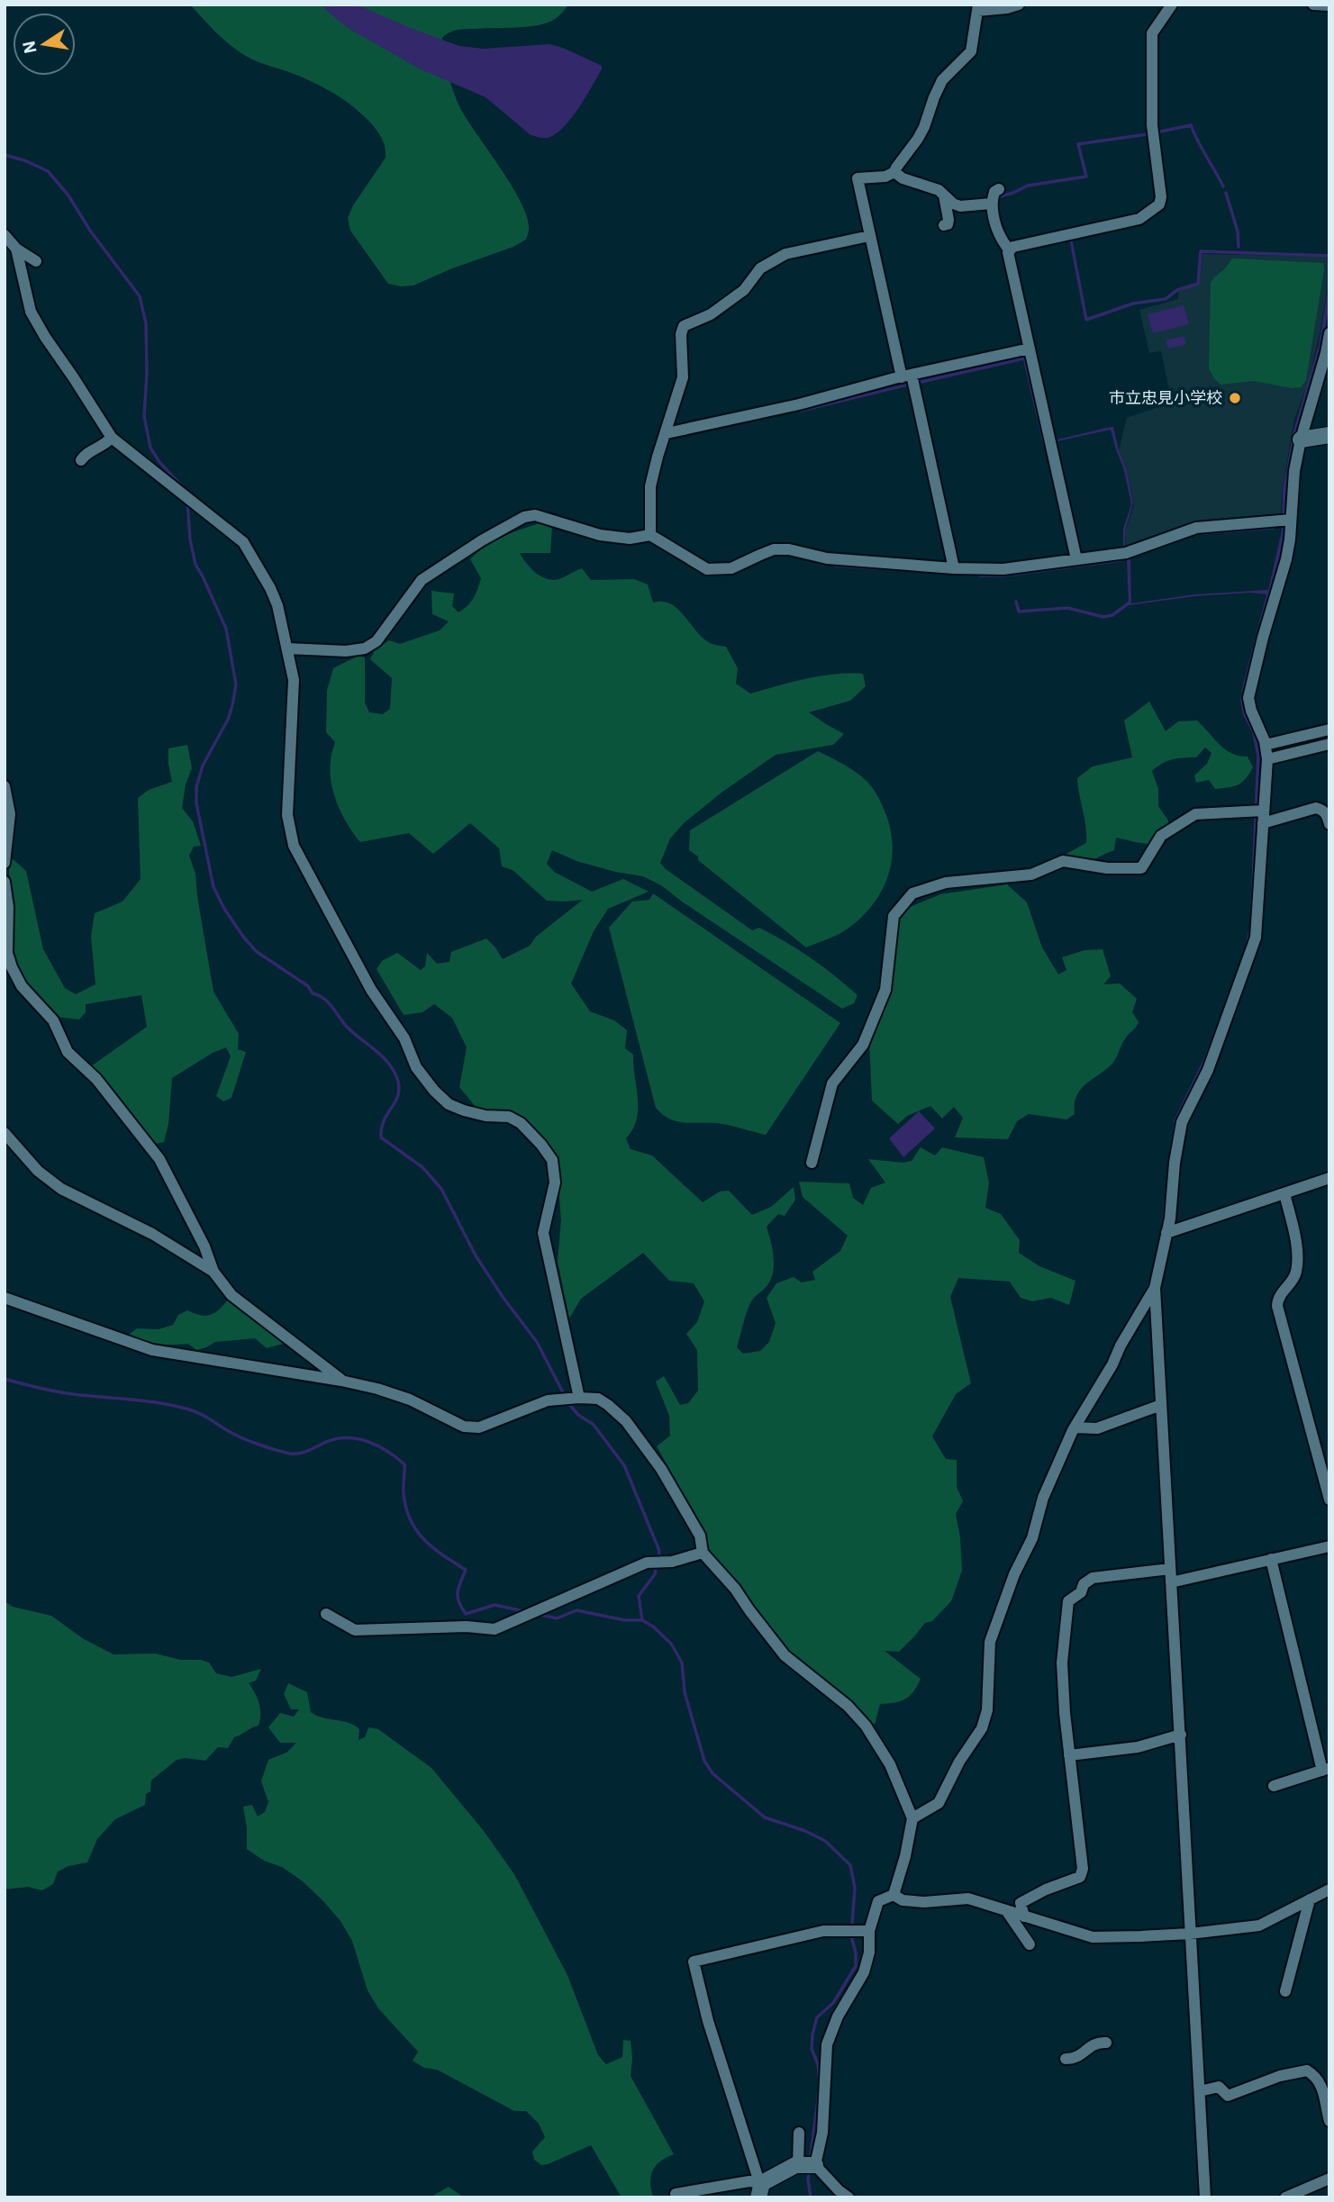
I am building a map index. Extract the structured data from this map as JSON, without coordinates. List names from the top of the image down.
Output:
{
  "places": ["市立忠見小学校"],
  "north": "left"
}
